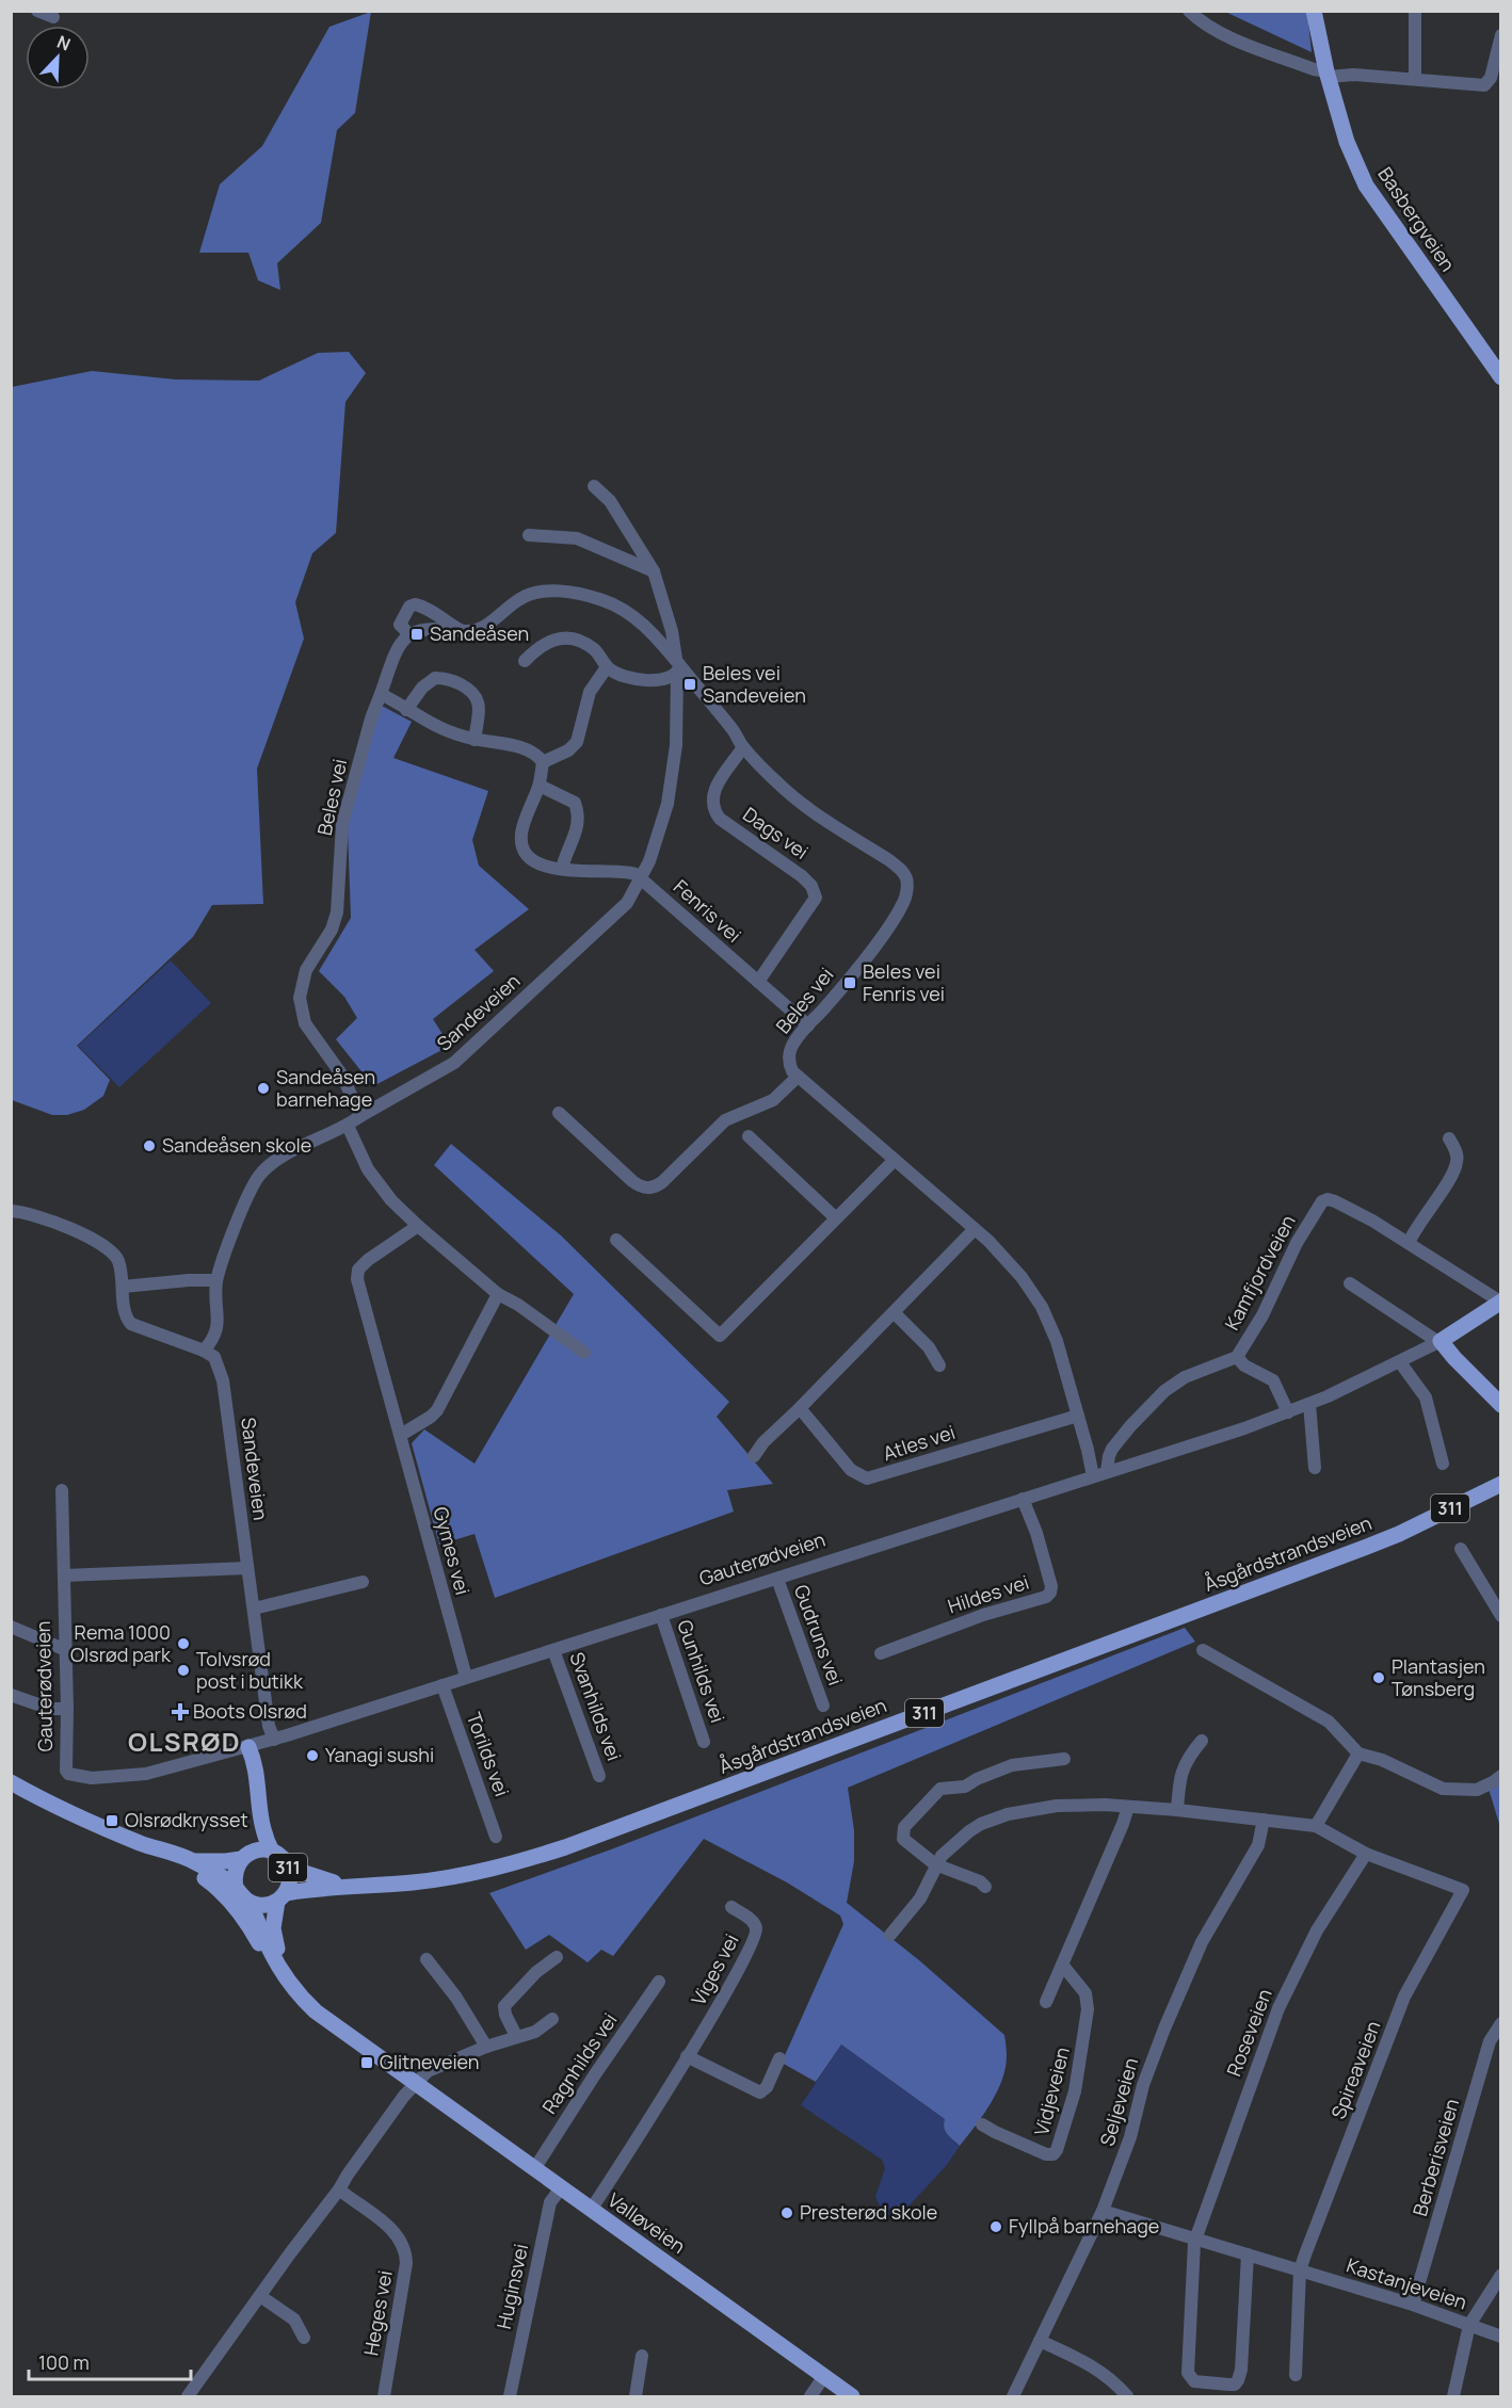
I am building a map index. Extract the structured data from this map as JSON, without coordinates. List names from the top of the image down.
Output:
{
  "streets": {
    "main road": [
      "Basbergveien",
      "311",
      "Åsgårdstrandsveien",
      "Gauterødveien",
      "Valløveien"
    ],
    "street": [
      "Beles vei",
      "Dags vei",
      "Fenris vei",
      "Sandeveien",
      "Kamfjordveien",
      "Atles vei",
      "Gymes vei",
      "Hildes vei",
      "Gudruns vei",
      "Gunhilds vei",
      "Svanhilds vei",
      "Torilds vei",
      "Viges vei",
      "Roseveien",
      "Ragnhilds vei",
      "Spireaveien",
      "Vidjeveien",
      "Seljeveien",
      "Berberisveien",
      "Kastanjeveien",
      "Huginsvei",
      "Heges vei"
    ]
  },
  "crossings": [
    ["Beles vei", "Dags vei"],
    ["Beles vei", "Fenris vei"],
    ["Beles vei", "Sandeveien"],
    ["Dags vei", "Fenris vei"],
    ["Fenris vei", "Sandeveien"],
    ["Sandeveien", "Gauterødveien"],
    ["Kamfjordveien", "Gauterødveien"],
    ["311", "Åsgårdstrandsveien"],
    ["311", "Valløveien"],
    ["Gymes vei", "Gauterødveien"],
    ["Åsgårdstrandsveien", "Valløveien"],
    ["Gauterødveien", "Hildes vei"],
    ["Gauterødveien", "Gudruns vei"],
    ["Gauterødveien", "Gunhilds vei"],
    ["Gauterødveien", "Svanhilds vei"],
    ["Gauterødveien", "Torilds vei"],
    ["Viges vei", "Valløveien"],
    ["Roseveien", "Spireaveien"],
    ["Roseveien", "Kastanjeveien"],
    ["Ragnhilds vei", "Valløveien"],
    ["Spireaveien", "Kastanjeveien"],
    ["Seljeveien", "Kastanjeveien"],
    ["Berberisveien", "Kastanjeveien"],
    ["Valløveien", "Huginsvei"]
  ],
  "districts": ["OLSRØD"],
  "places": {
    "transit": [
      "Sandeåsen",
      "Beles vei Sandeveien",
      "Beles vei Fenris vei",
      "Olsrødkrysset",
      "Glitneveien"
    ],
    "other": [
      "Sandeåsen barnehage",
      "Sandeåsen skole",
      "Rema 1000 Olsrød park",
      "Tolvsrød post i butikk",
      "Plantasjen Tønsberg",
      "Yanagi sushi",
      "Presterød skole",
      "Fyllpå barnehage"
    ],
    "health": ["Boots Olsrød"]
  },
  "scale_bar": "100 m",
  "north": "top right"
}
